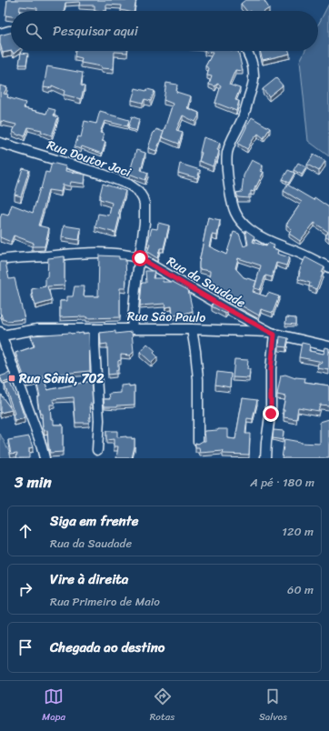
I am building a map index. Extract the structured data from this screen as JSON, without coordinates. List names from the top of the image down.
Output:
{
  "streets": {
    "street": ["Rua Doutor Jaci", "Rua da Saudade", "Rua São Paulo"]
  },
  "crossings": [
    ["Rua Doutor Jaci", "Rua da Saudade"],
    ["Rua Doutor Jaci", "Rua São Paulo"],
    ["Rua da Saudade", "Rua São Paulo"]
  ],
  "places": {
    "transit": ["Rua Sônia, 702"]
  },
  "page": {
    "search": "Pesquisar aqui",
    "heading": ["3 min", "A pé · 180 m"],
    "list": [
      ["Siga em frente", "Rua da Saudade", "120 m"],
      ["Vire à direita", "Rua Primeiro de Maio", "60 m"],
      "Chegada ao destino"
    ],
    "nav": ["Mapa", "Rotas", "Salvos"]
  }
}
